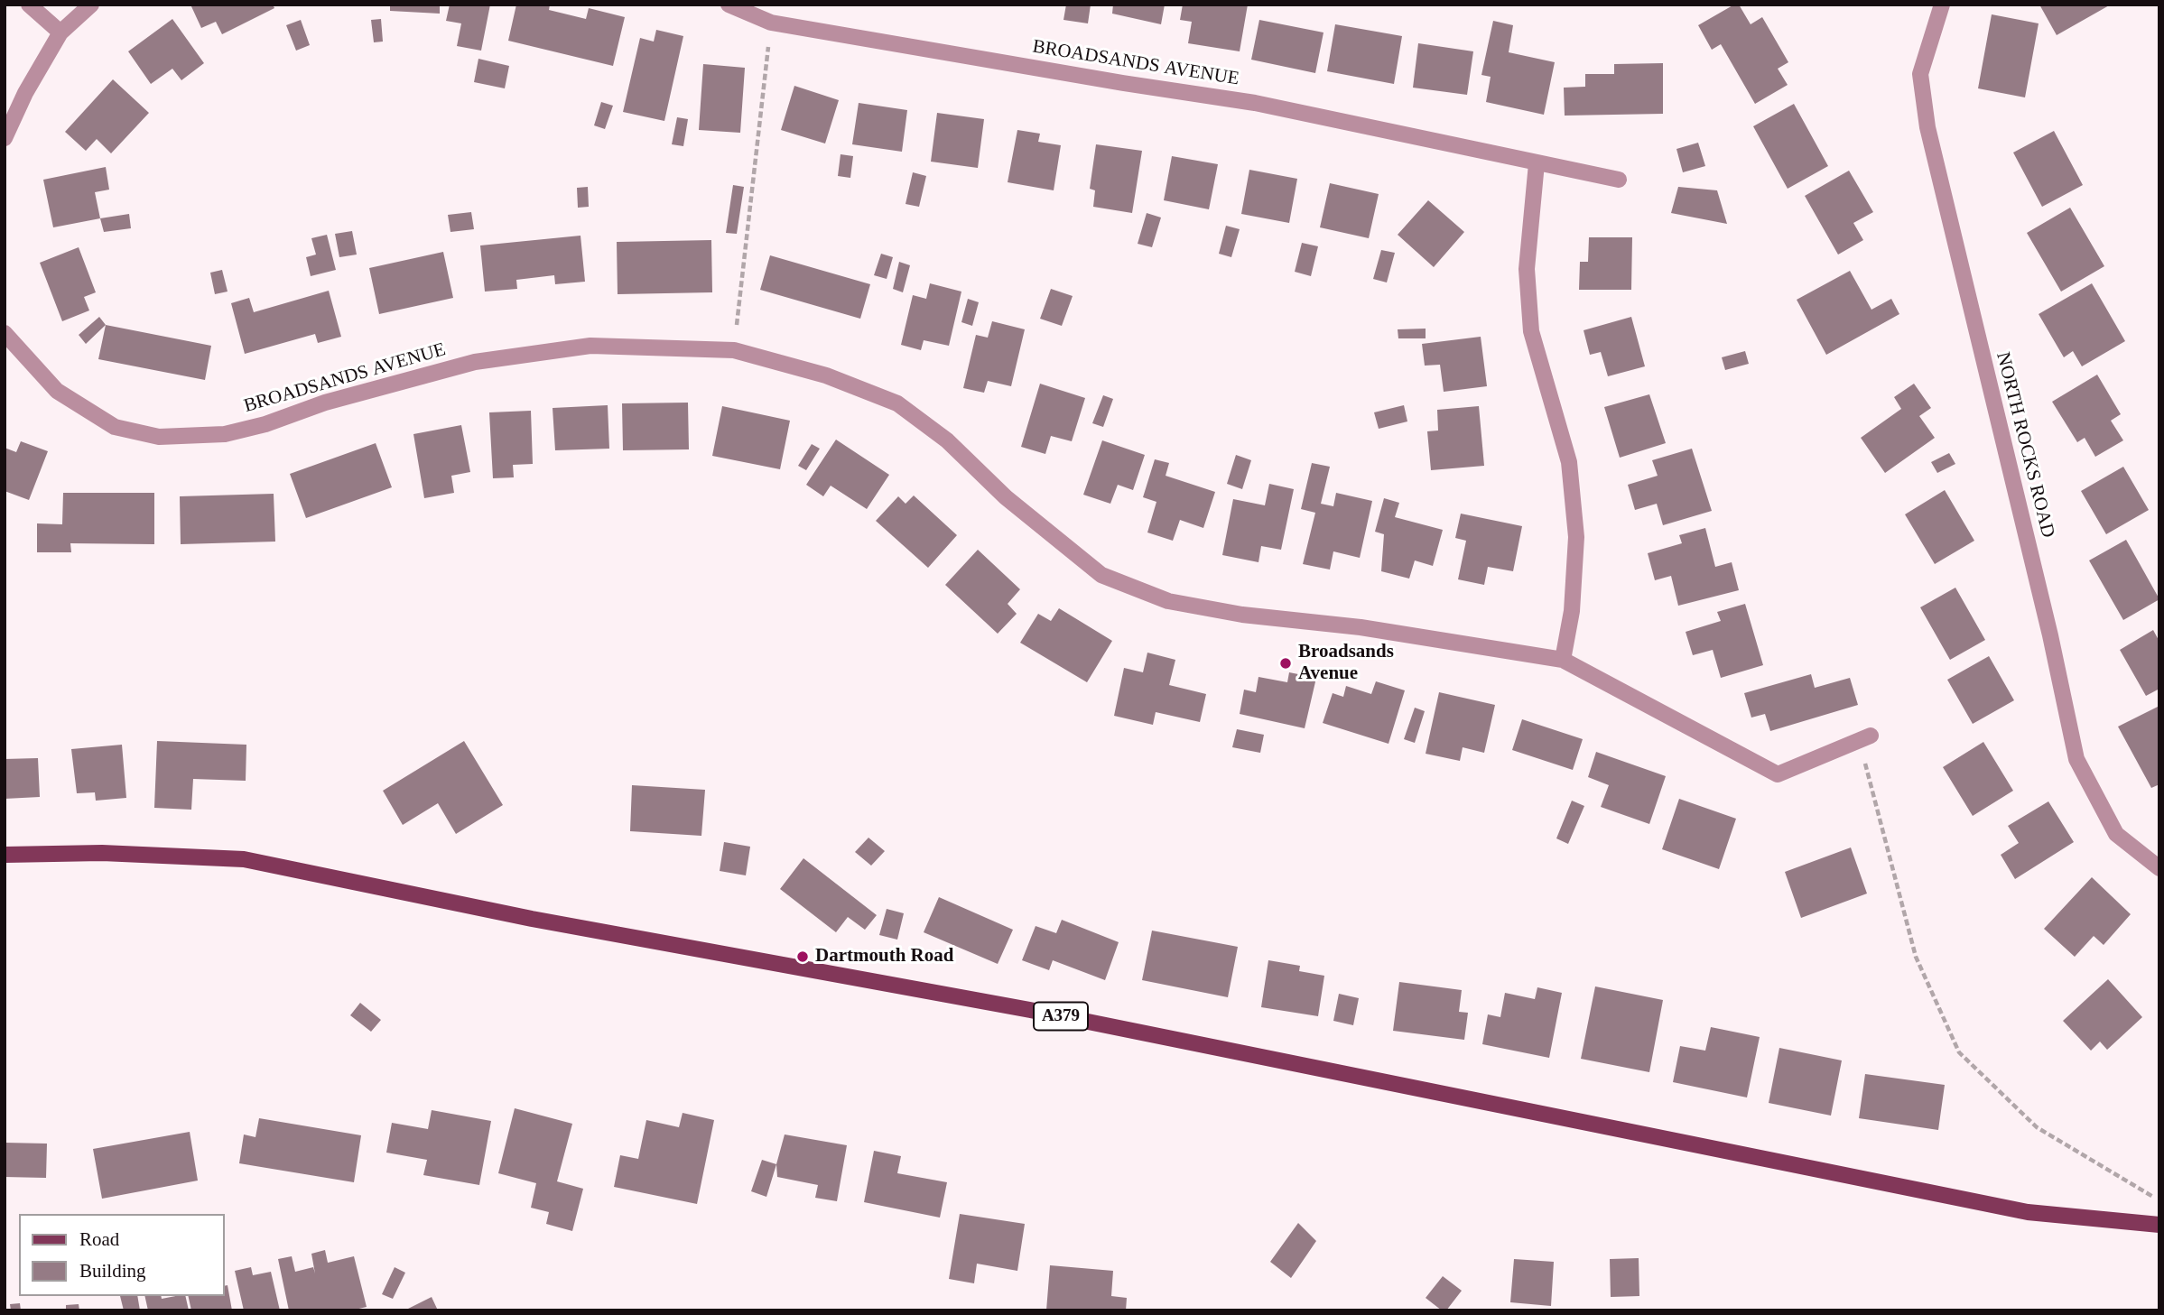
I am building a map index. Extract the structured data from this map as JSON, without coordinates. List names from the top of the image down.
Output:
{
  "streets": {
    "main road": ["A379"],
    "street": ["BROADSANDS AVENUE", "NORTH ROCKS ROAD"]
  },
  "places": ["Broadsands Avenue", "Dartmouth Road"],
  "legend": ["Road", "Building"]
}
